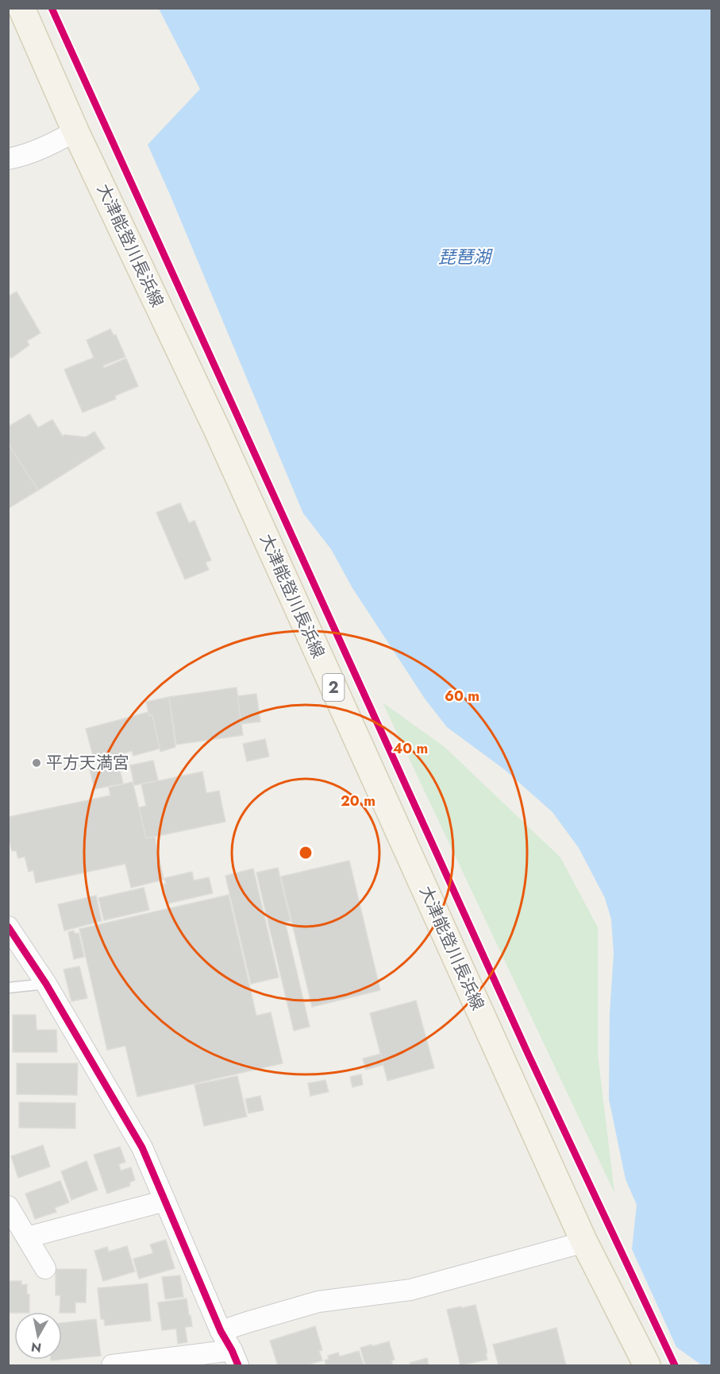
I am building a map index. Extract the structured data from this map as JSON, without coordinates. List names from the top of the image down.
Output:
{
  "streets": {
    "main road": ["大津能登川長浜線", "2"]
  },
  "water": ["琵琶湖"],
  "places": ["平方天満宮"],
  "north": "bottom",
  "rings": ["60 m", "40 m", "20 m"]
}
